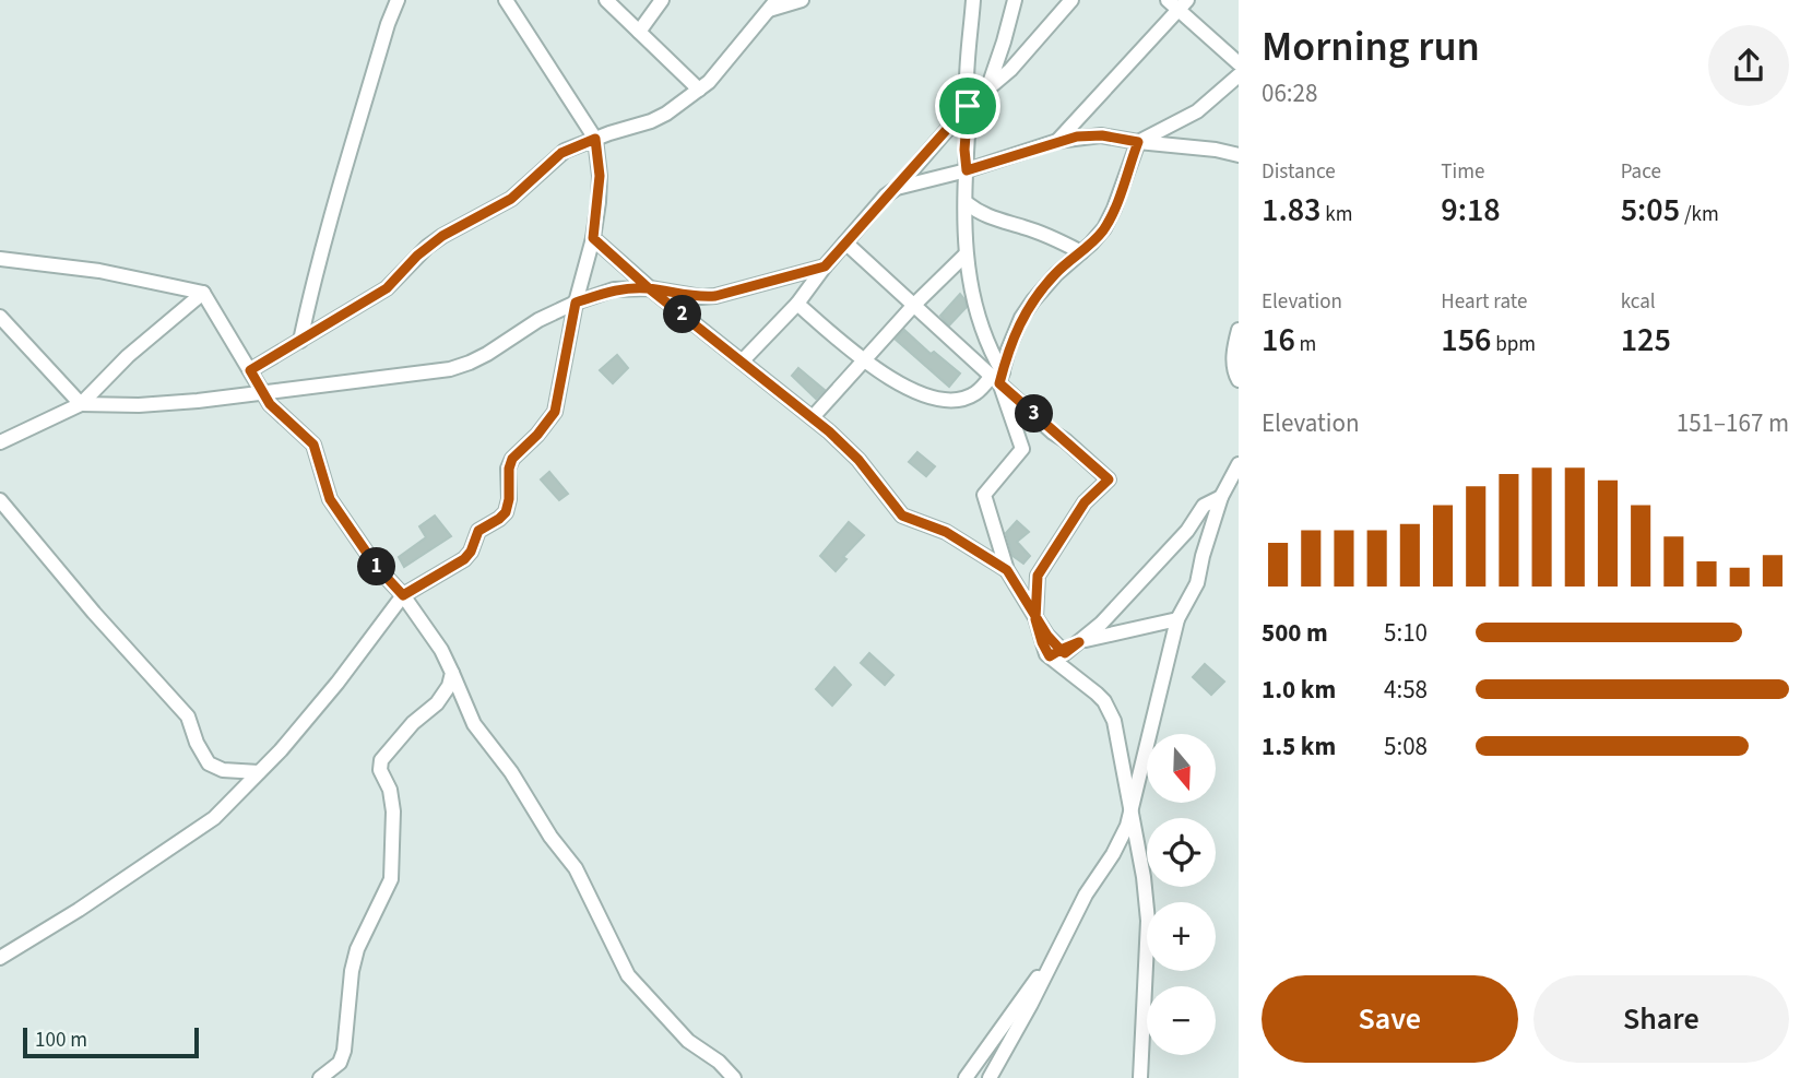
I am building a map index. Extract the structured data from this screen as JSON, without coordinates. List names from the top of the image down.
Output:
{
  "scale_bar": "100 m",
  "north": "bottom",
  "page": {
    "heading": ["Morning run", "06:28"],
    "stats": [
      ["Distance", "1.83 km"],
      ["Time", "9:18"],
      ["Pace", "5:05 /km"],
      ["Elevation", "16 m"],
      ["Heart rate", "156 bpm"],
      ["kcal", "125"]
    ],
    "pins": ["2", "3", "1"],
    "chart": ["Elevation", "151–167 m"],
    "list": [
      {
        "name": "500 m",
        "note": "5:10"
      },
      {
        "name": "1.0 km",
        "note": "4:58"
      },
      {
        "name": "1.5 km",
        "note": "5:08"
      }
    ],
    "map_buttons": ["+", "−"],
    "buttons": ["Save", "Share"],
    "scale": "100 m"
  }
}
